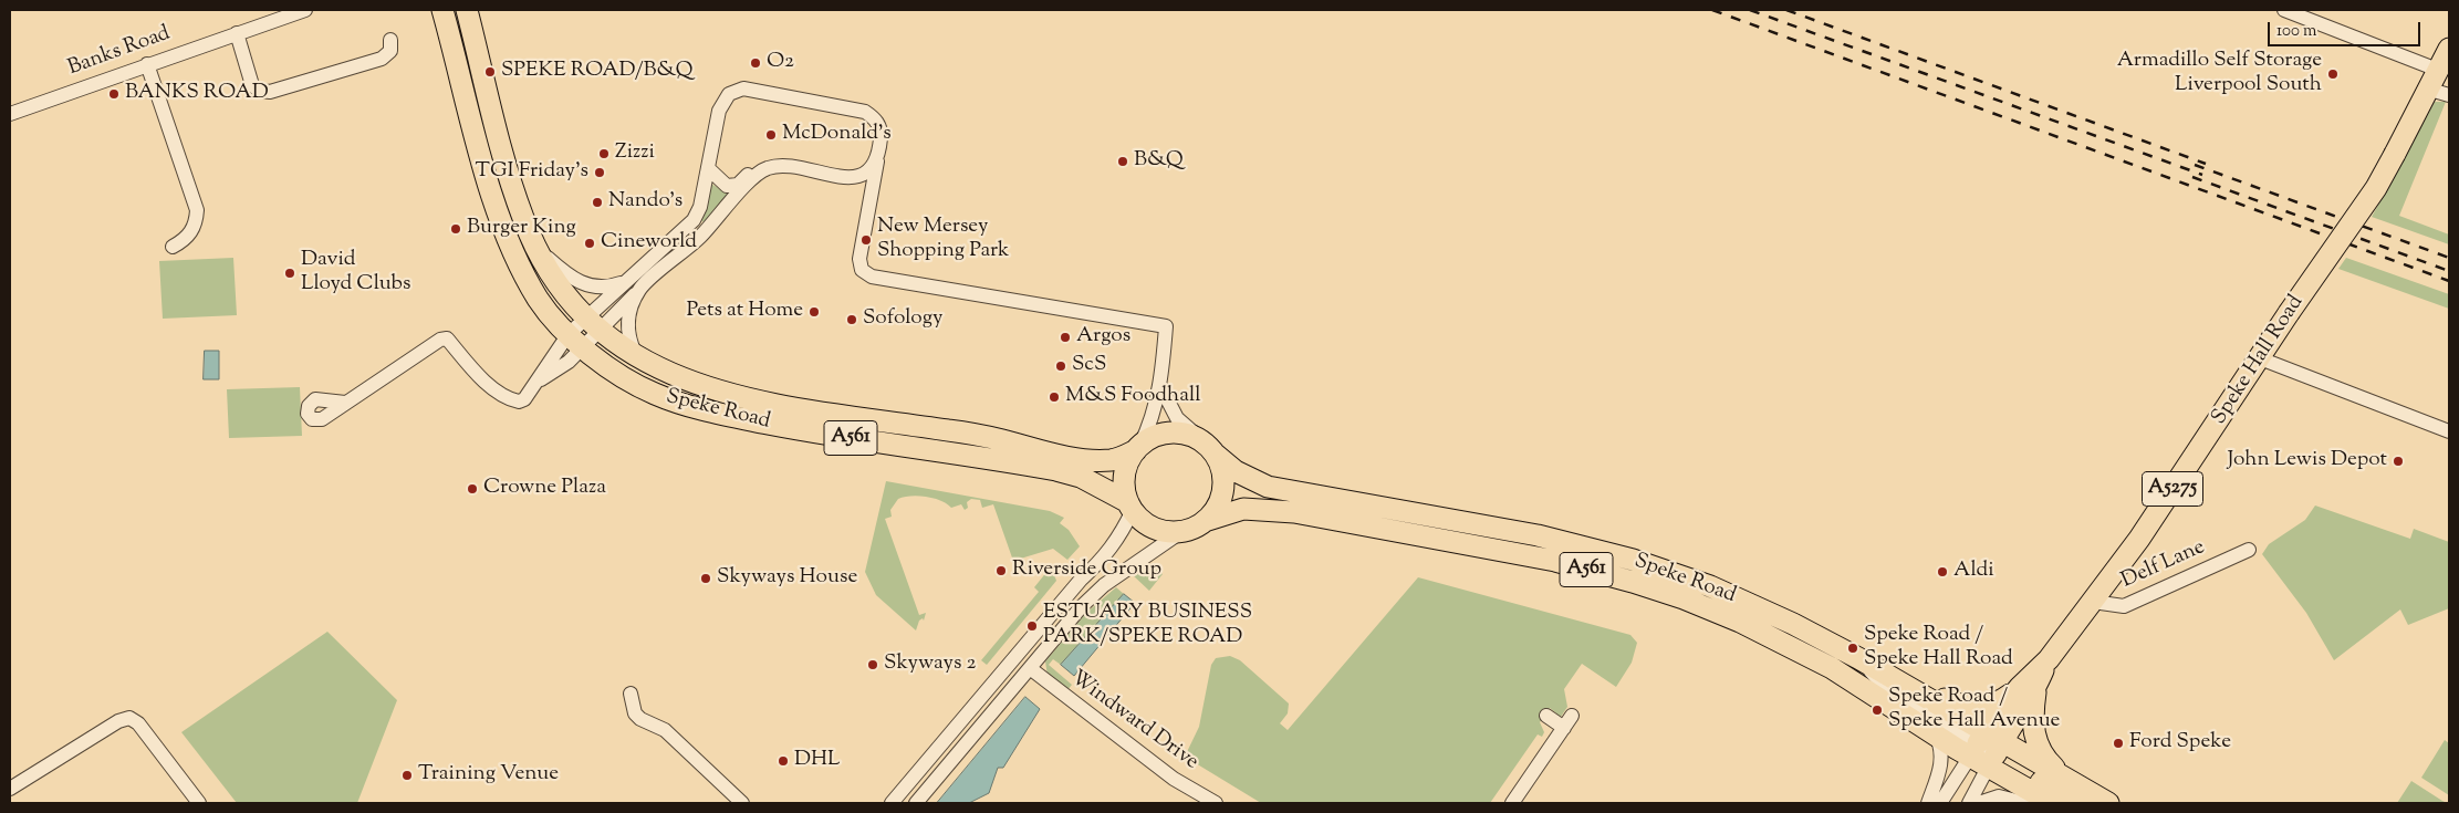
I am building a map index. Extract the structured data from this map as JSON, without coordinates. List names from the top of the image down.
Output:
{
  "streets": {
    "highway": [
      "Speke Hall Road",
      "Speke Road",
      "A561",
      "A5275"
    ],
    "street": ["Banks Road", "Delf Lane", "Windward Drive"]
  },
  "crossings": [
    ["Speke Hall Road", "Speke Road"],
    ["Speke Hall Road", "A561"],
    ["Speke Hall Road", "A5275"],
    ["Speke Hall Road", "Delf Lane"],
    ["Speke Road", "A561"],
    ["Speke Road", "A5275"]
  ],
  "places": [
    "O2",
    "SPEKE ROAD/B&Q",
    "Armadillo Self Storage Liverpool South",
    "BANKS ROAD",
    "McDonald's",
    "Zizzi",
    "B&Q",
    "TGI Friday's",
    "Nando's",
    "Burger King",
    "New Mersey Shopping Park",
    "Cineworld",
    "David Lloyd Clubs",
    "Pets at Home",
    "Sofology",
    "Argos",
    "ScS",
    "M&S Foodhall",
    "John Lewis Depot",
    "Crowne Plaza",
    "Riverside Group",
    "Aldi",
    "Skyways House",
    "ESTUARY BUSINESS PARK/SPEKE ROAD",
    "Speke Road / Speke Hall Road",
    "Skyways 2",
    "Speke Road / Speke Hall Avenue",
    "Ford Speke",
    "DHL",
    "Training Venue"
  ],
  "scale_bar": "100 m"
}
